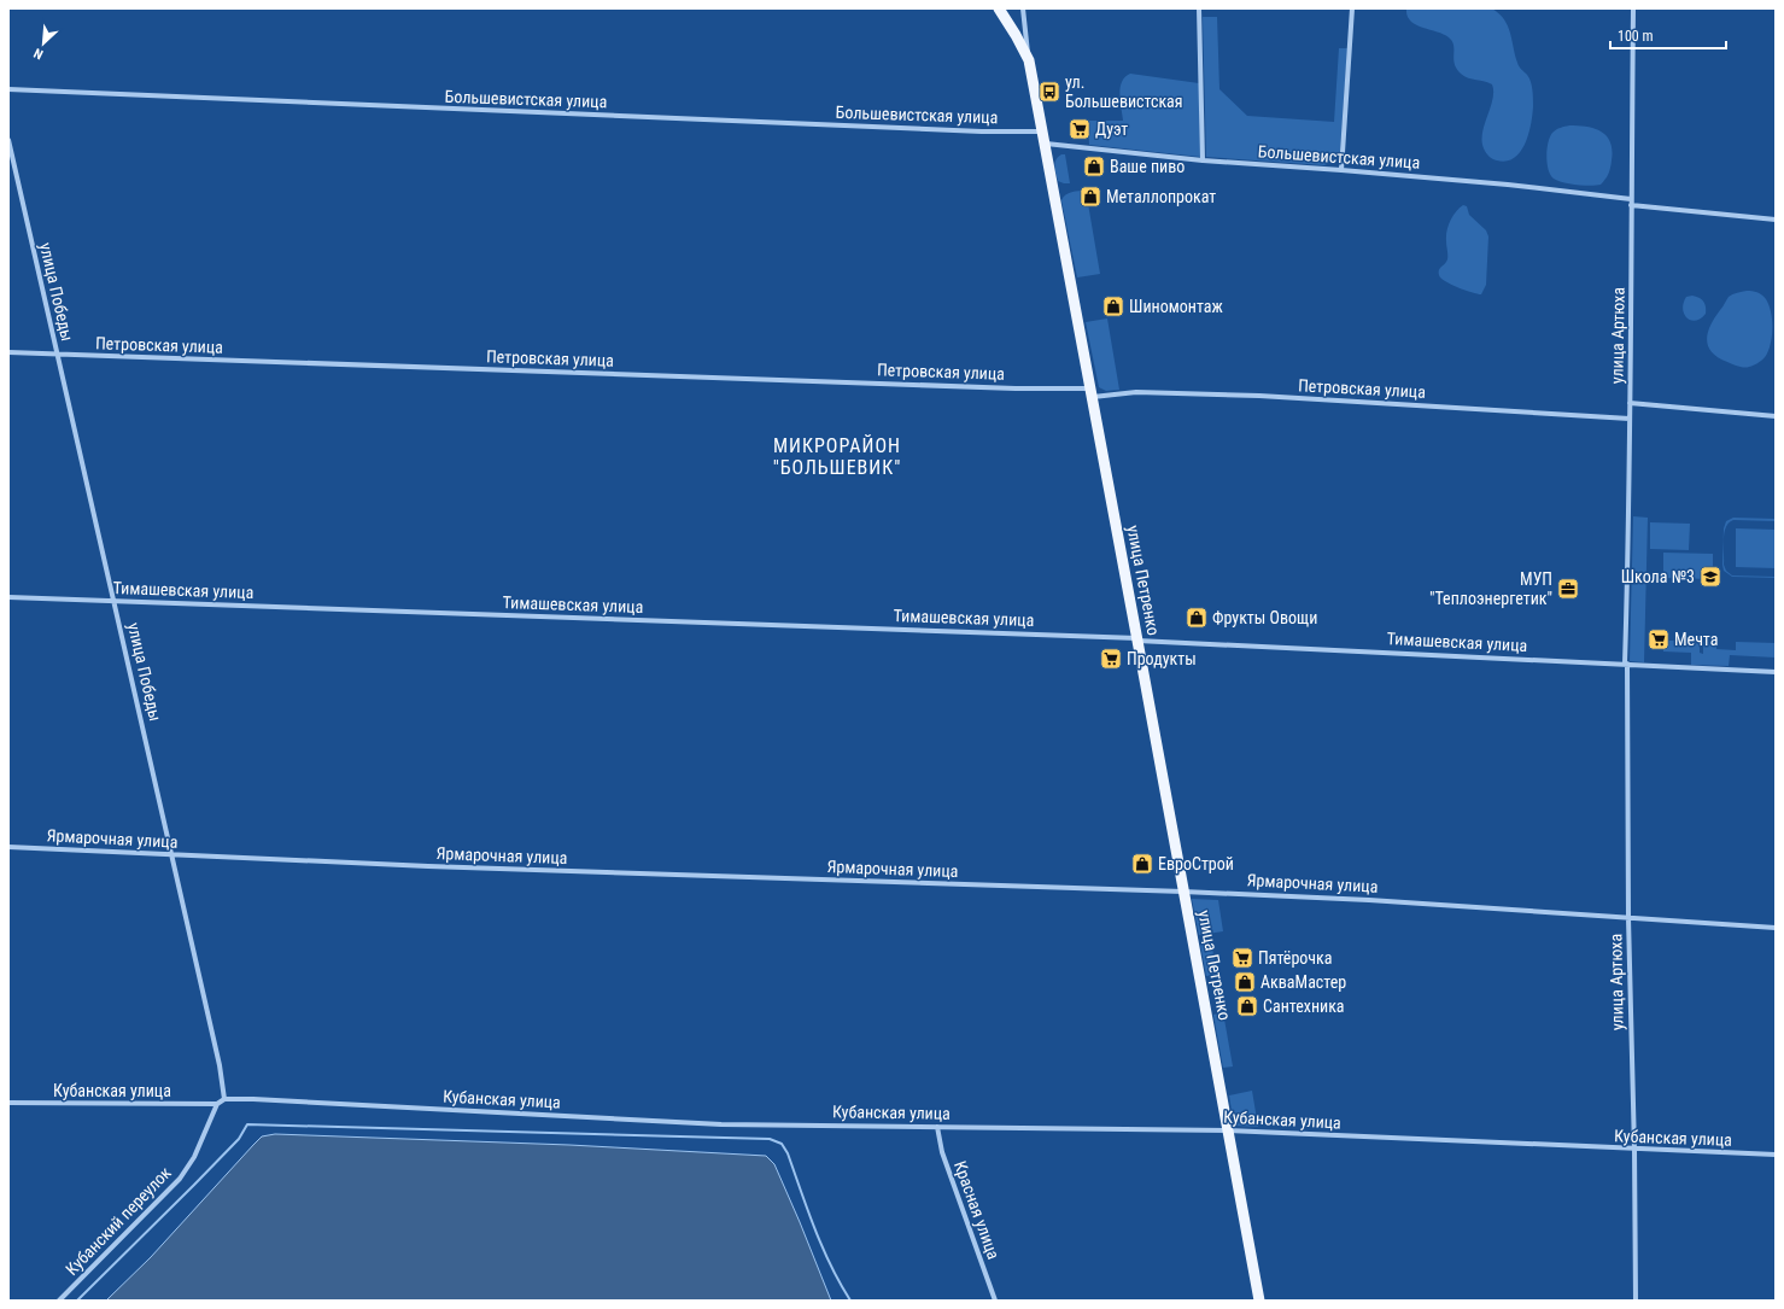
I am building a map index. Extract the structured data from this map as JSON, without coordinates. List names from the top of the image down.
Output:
{
  "streets": {
    "main road": ["улица Петренко"],
    "street": [
      "Большевистская улица",
      "улица Победы",
      "улица Артюха",
      "Петровская улица",
      "Тимашевская улица",
      "Ярмарочная улица",
      "Кубанская улица",
      "Красная улица",
      "Кубанский переулок"
    ]
  },
  "crossings": [
    ["Большевистская улица", "улица Артюха"],
    ["Большевистская улица", "улица Петренко"],
    ["улица Победы", "Петровская улица"],
    ["улица Победы", "Тимашевская улица"],
    ["улица Победы", "Ярмарочная улица"],
    ["улица Победы", "Кубанская улица"],
    ["улица Артюха", "Петровская улица"],
    ["улица Артюха", "Тимашевская улица"],
    ["улица Артюха", "Ярмарочная улица"],
    ["улица Артюха", "Кубанская улица"],
    ["Петровская улица", "улица Петренко"],
    ["улица Петренко", "Тимашевская улица"],
    ["улица Петренко", "Ярмарочная улица"],
    ["улица Петренко", "Кубанская улица"],
    ["Кубанская улица", "Красная улица"],
    ["Кубанская улица", "Кубанский переулок"]
  ],
  "districts": ["МИКРОРАЙОН \"БОЛЬШЕВИК\""],
  "places": {
    "bus stop": ["ул. Большевистская"],
    "supermarket": [
      "Дуэт",
      "Мечта",
      "Продукты",
      "Пятёрочка"
    ],
    "shop": [
      "Ваше пиво",
      "Металлопрокат",
      "Шиномонтаж",
      "Фрукты Овощи",
      "ЕвроСтрой",
      "АкваМастер",
      "Сантехника"
    ],
    "school or university": ["Школа №3"],
    "office": ["МУП \"Теплоэнергетик\""]
  },
  "scale_bar": "100 m",
  "north": "bottom left"
}
